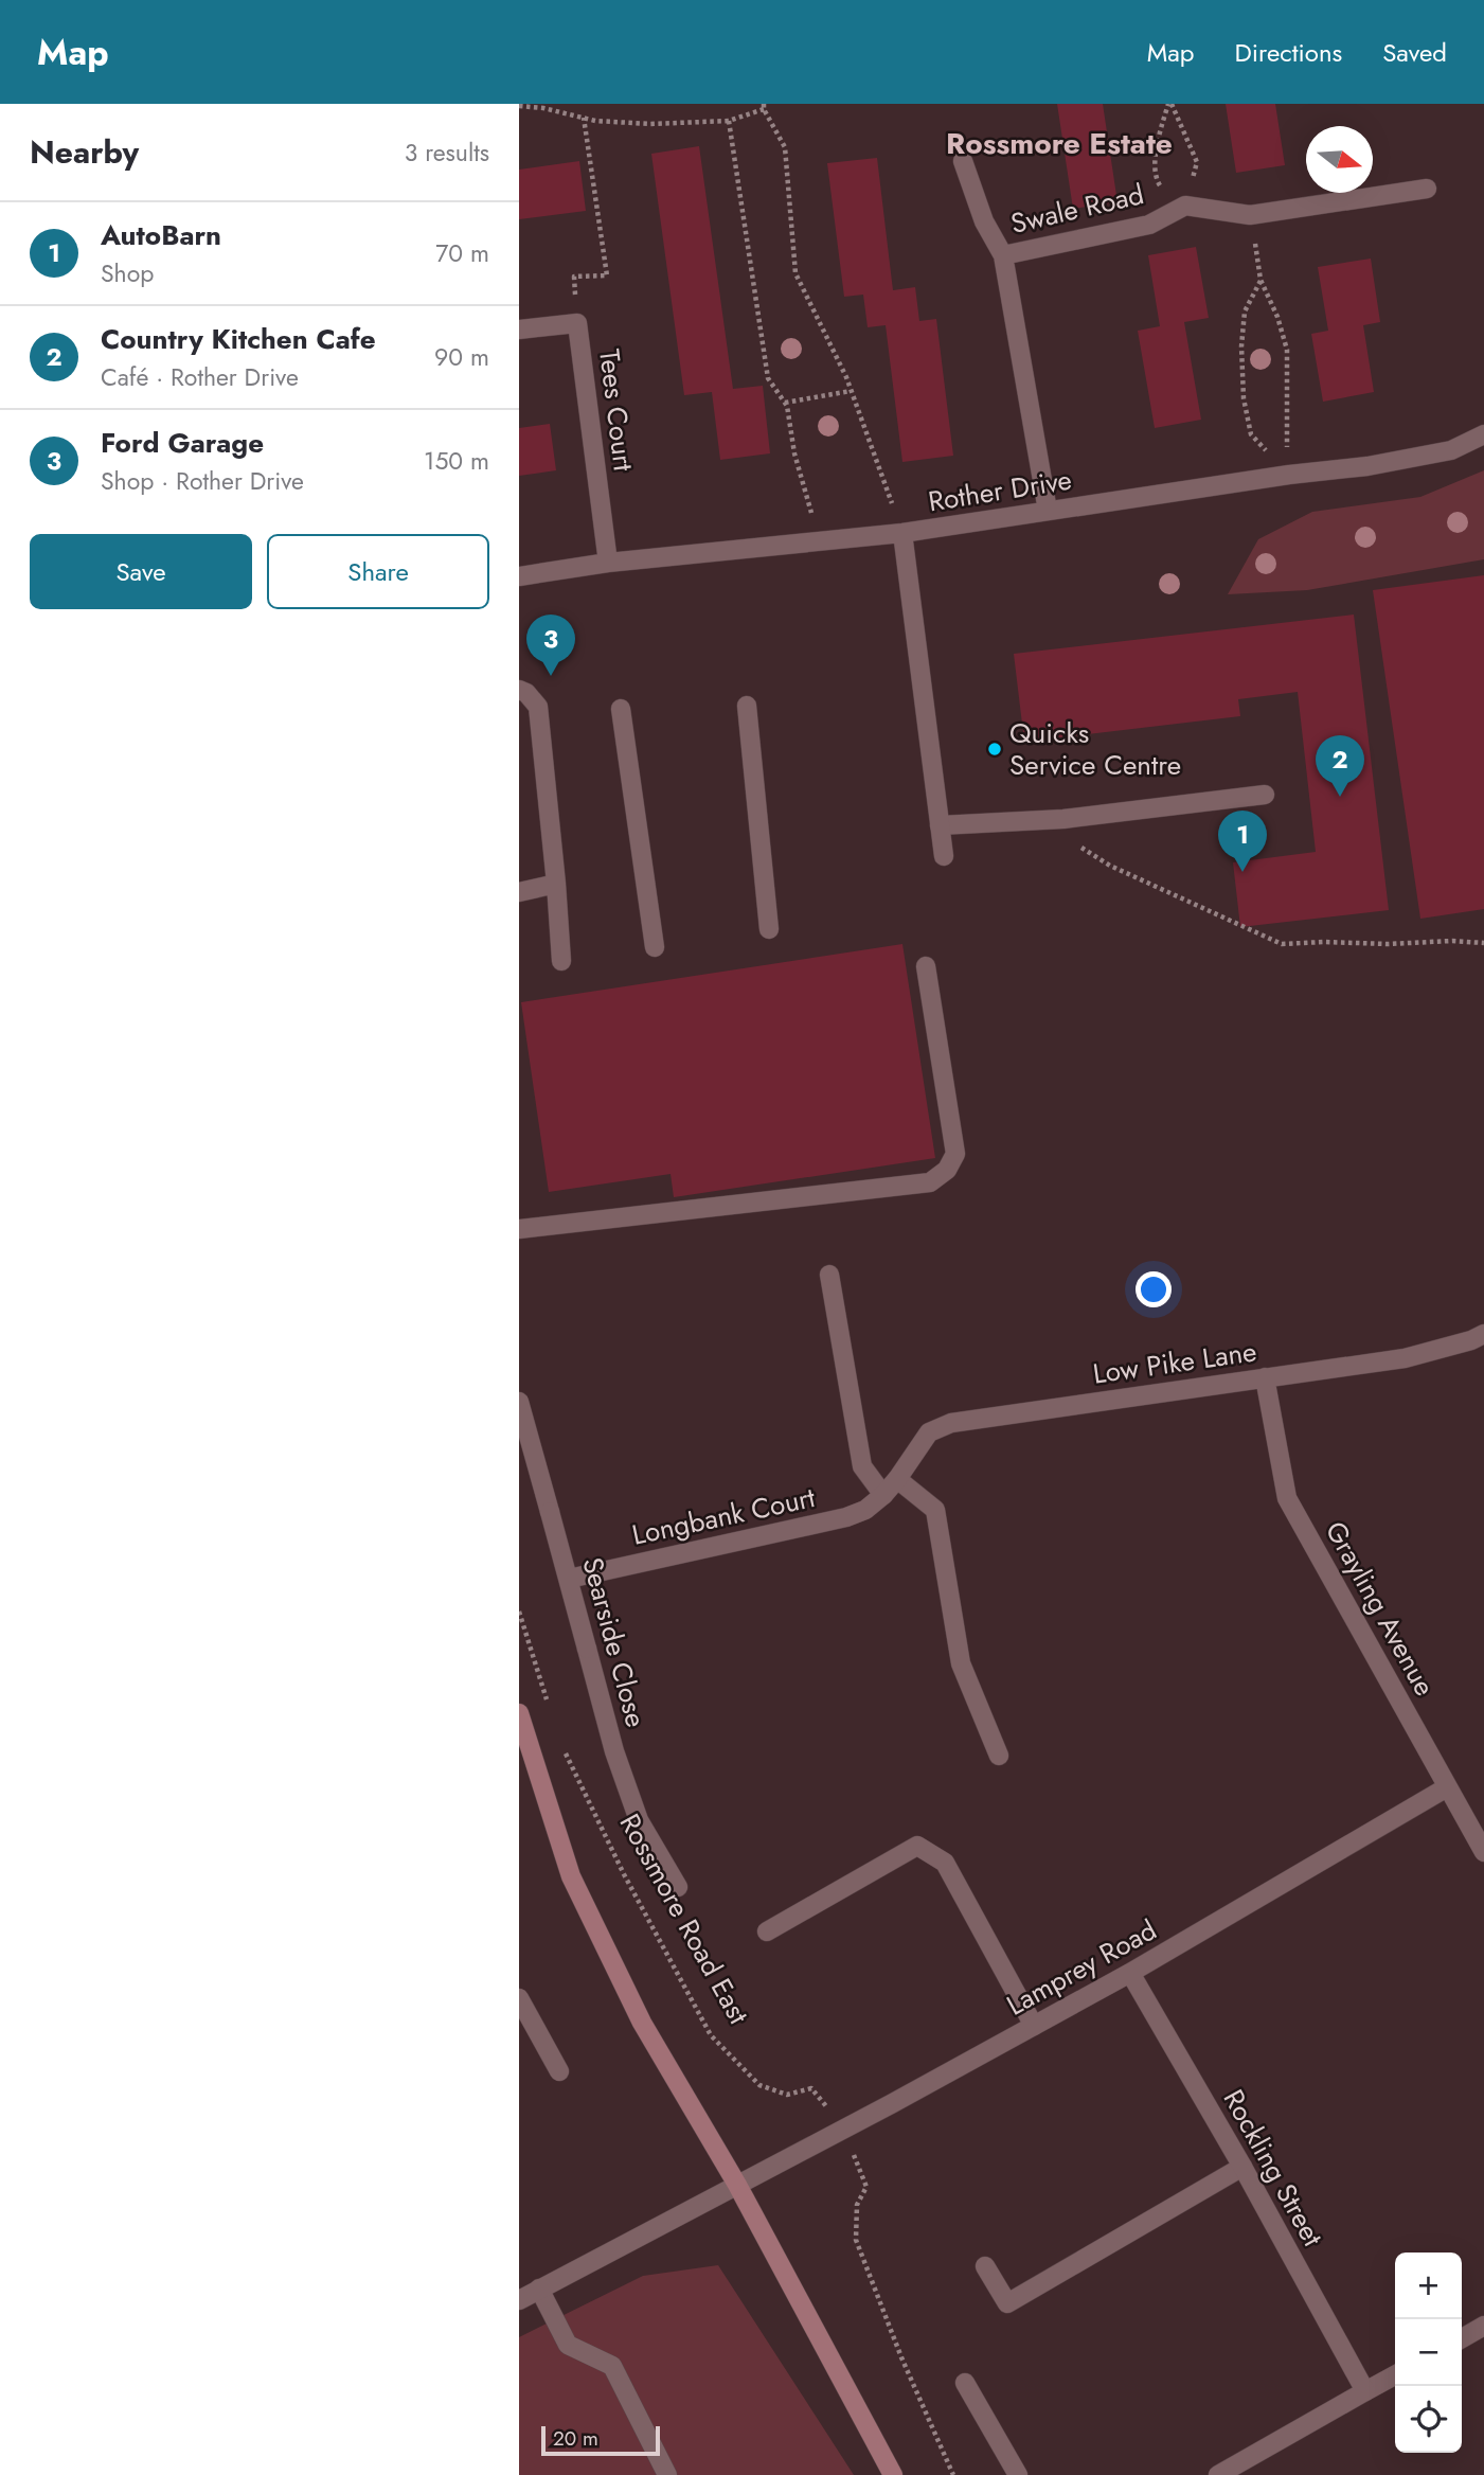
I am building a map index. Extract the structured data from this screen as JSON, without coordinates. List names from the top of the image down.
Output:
{
  "streets": {
    "street": [
      "Swale Road",
      "Tees Court",
      "Rother Drive",
      "Low Pike Lane",
      "Longbank Court",
      "Grayling Avenue",
      "Searside Close",
      "Lamprey Road",
      "Rockling Street"
    ],
    "path": ["Rossmore Road East"]
  },
  "crossings": [
    ["Swale Road", "Rother Drive"],
    ["Tees Court", "Rother Drive"],
    ["Low Pike Lane", "Longbank Court"],
    ["Low Pike Lane", "Grayling Avenue"],
    ["Longbank Court", "Searside Close"],
    ["Grayling Avenue", "Lamprey Road"],
    ["Rossmore Road East", "Lamprey Road"],
    ["Lamprey Road", "Rockling Street"]
  ],
  "districts": ["Rossmore Estate"],
  "places": ["Quicks Service Centre"],
  "scale_bar": "20 m",
  "north": "right",
  "page": {
    "header": "Map",
    "nav": ["Map", "Directions", "Saved"],
    "heading": ["Nearby", "3 results"],
    "list": [
      {
        "mark": "1",
        "name": "AutoBarn",
        "note": "Shop",
        "value": "70 m"
      },
      {
        "mark": "2",
        "name": "Country Kitchen Cafe",
        "note": "Café · Rother Drive",
        "value": "90 m"
      },
      {
        "mark": "3",
        "name": "Ford Garage",
        "note": "Shop · Rother Drive",
        "value": "150 m"
      }
    ],
    "buttons": ["Save", "Share"],
    "pins": ["3", "2", "1"],
    "map_buttons": ["+", "−"],
    "scale": "20 m"
  }
}
